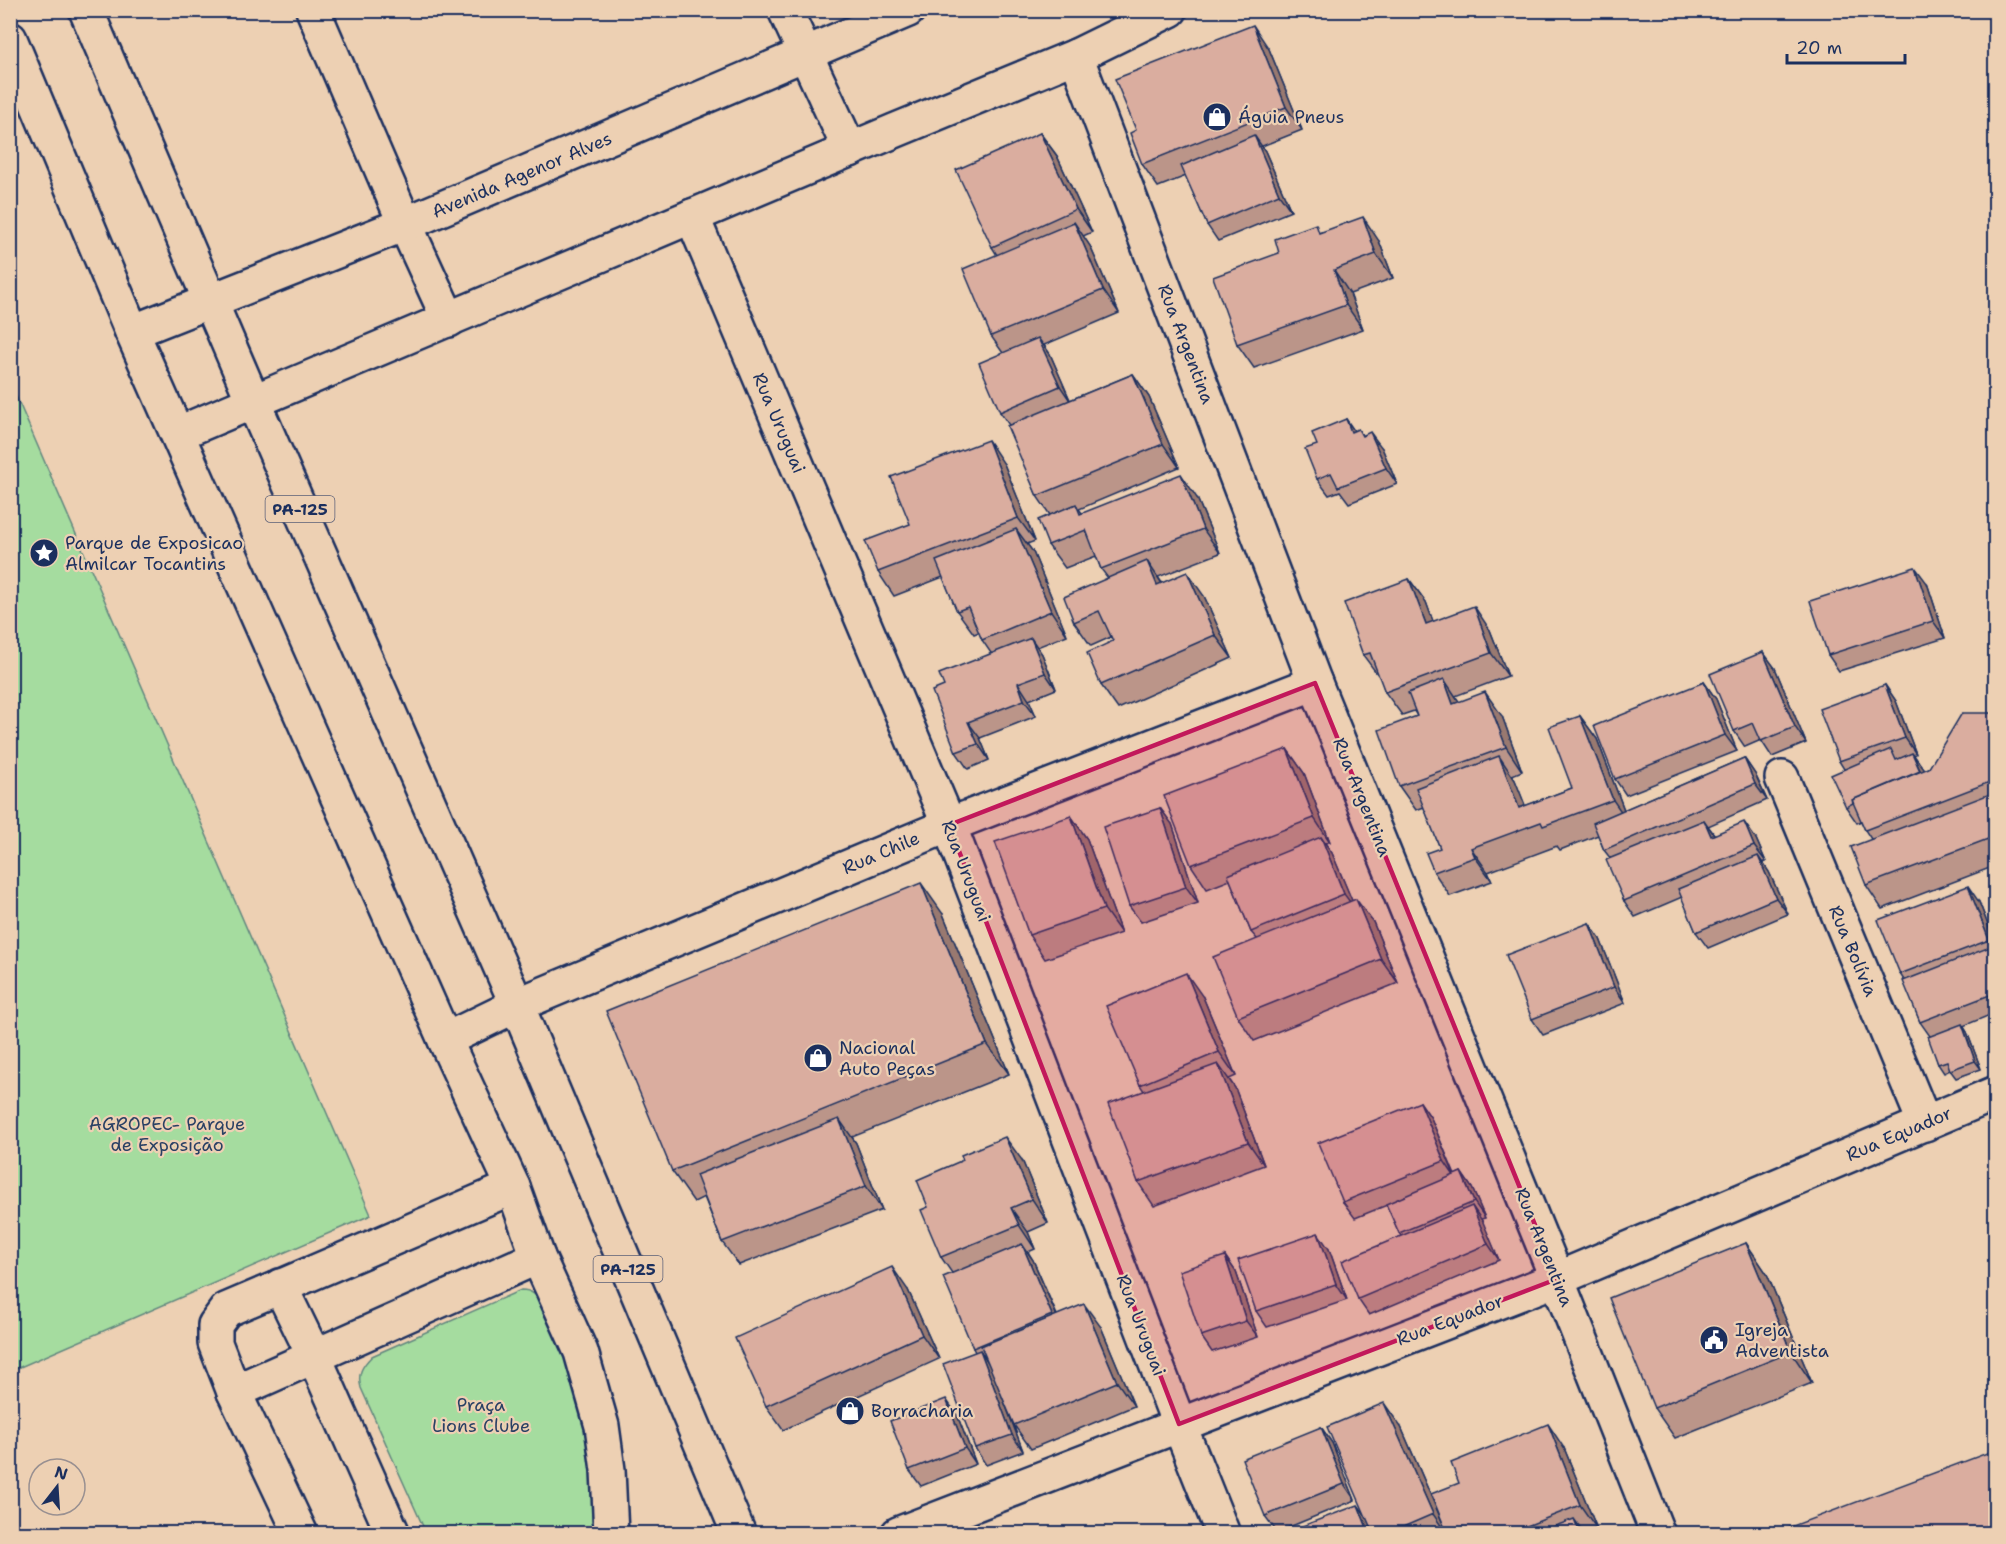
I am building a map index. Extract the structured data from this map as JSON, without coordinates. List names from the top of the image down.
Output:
{
  "streets": {
    "street": [
      "Avenida Agenor Alves",
      "Rua Argentina",
      "Rua Uruguai",
      "PA-125",
      "Rua Chile",
      "Rua Bolívia",
      "Rua Equador"
    ]
  },
  "crossings": [
    ["Avenida Agenor Alves", "PA-125"],
    ["Rua Argentina", "Rua Chile"],
    ["Rua Argentina", "Rua Equador"],
    ["Rua Uruguai", "Rua Chile"],
    ["Rua Uruguai", "Rua Equador"],
    ["PA-125", "Rua Chile"],
    ["Rua Bolívia", "Rua Equador"]
  ],
  "parks": ["AGROPEC- Parque de Exposição", "Praça Lions Clube"],
  "places": {
    "shop": ["Águia Pneus", "Nacional Auto Peças", "Borracharia"],
    "place": ["Parque de Exposicao Almilcar Tocantins"],
    "public building": ["Igreja Adventista"]
  },
  "scale_bar": "20 m",
  "north": "top"
}
